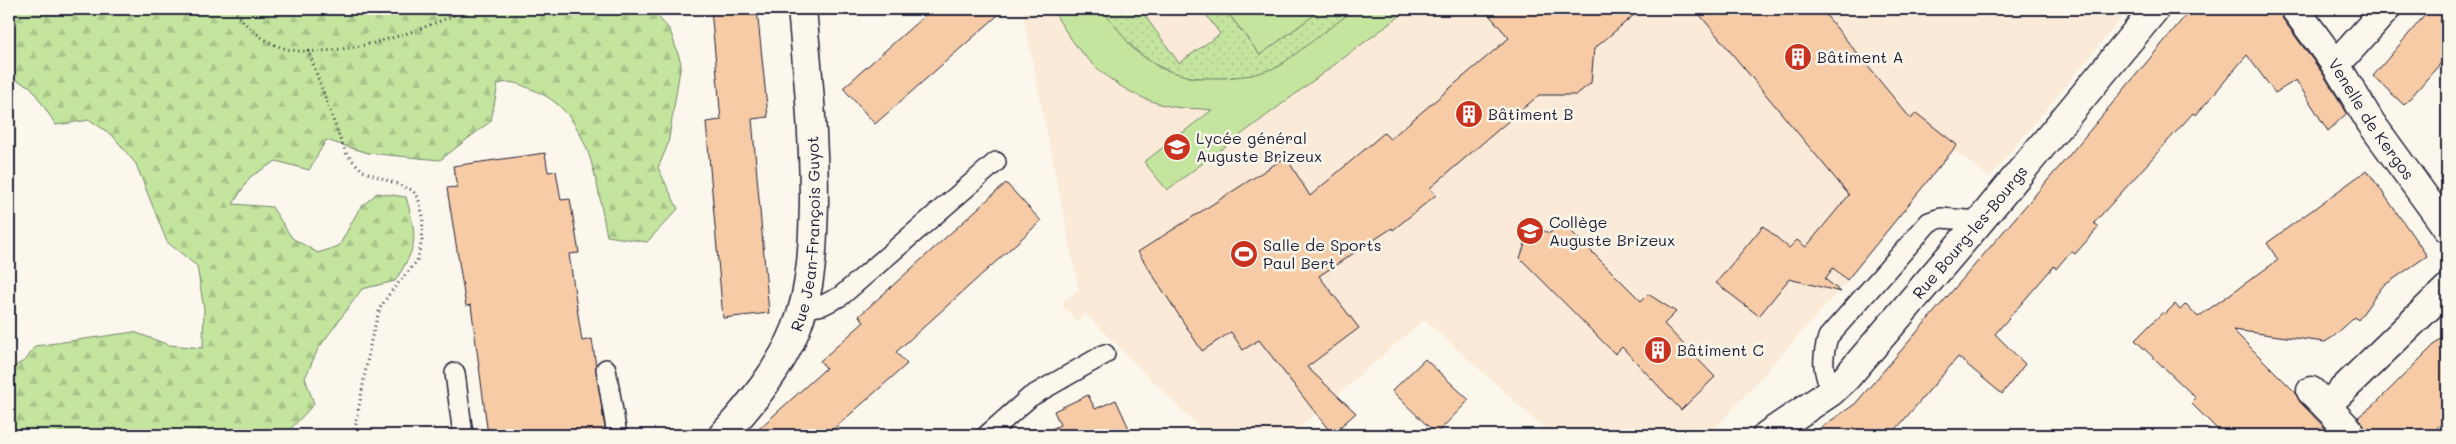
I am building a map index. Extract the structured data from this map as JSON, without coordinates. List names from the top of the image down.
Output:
{
  "streets": {
    "street": ["Venelle de Kergos", "Rue Bourg-les-Bourgs", "Rue Jean-François Guyot"]
  },
  "places": {
    "building": ["Bâtiment A", "Bâtiment B", "Bâtiment C"],
    "school or university": ["Lycée général Auguste Brizeux", "Collège Auguste Brizeux"],
    "sports": ["Salle de Sports Paul Bert"]
  }
}
